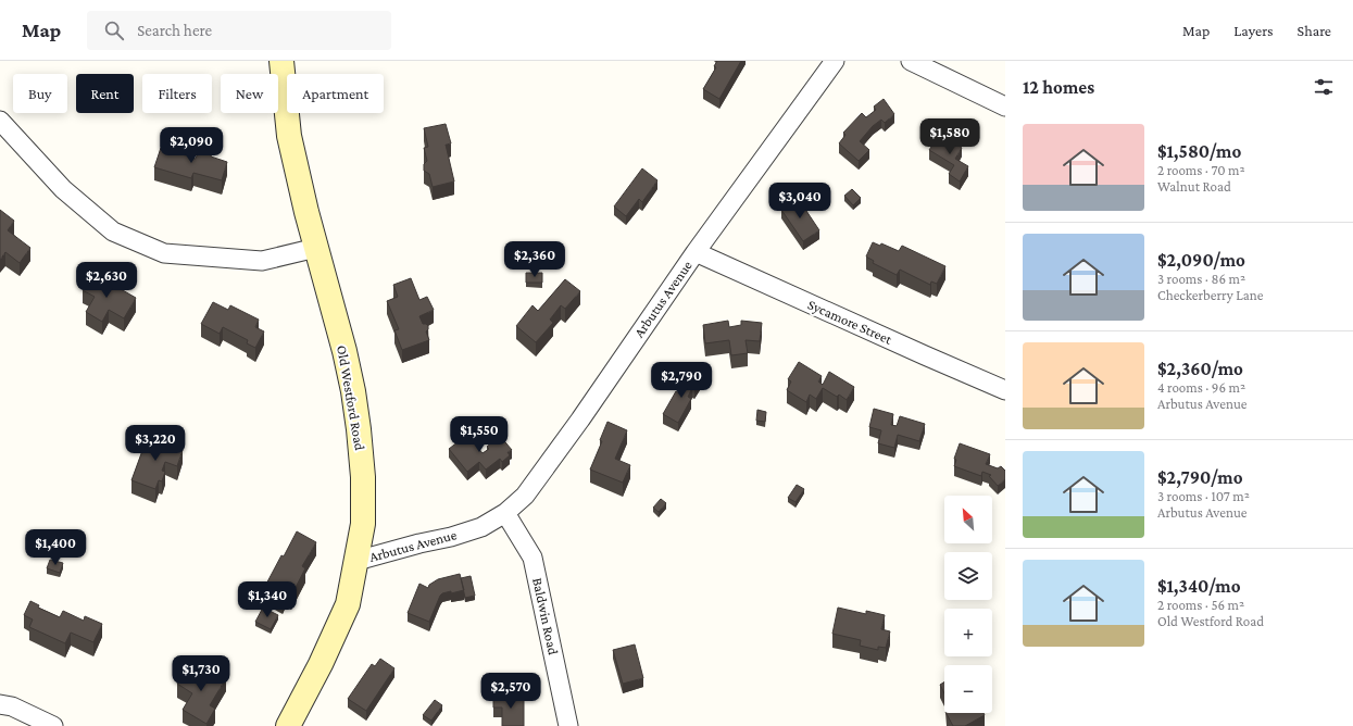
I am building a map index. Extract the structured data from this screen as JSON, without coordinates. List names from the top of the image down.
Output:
{
  "streets": {
    "main road": ["Old Westford Road"],
    "street": ["Arbutus Avenue", "Sycamore Street", "Baldwin Road"]
  },
  "crossings": [
    ["Arbutus Avenue", "Sycamore Street"],
    ["Arbutus Avenue", "Old Westford Road"],
    ["Arbutus Avenue", "Baldwin Road"]
  ],
  "north": "top left",
  "page": {
    "header": "Map",
    "search": "Search here",
    "nav": ["Map", "Layers", "Share"],
    "heading": "12 homes",
    "chip": [
      "Buy",
      "Rent",
      "Filters",
      "New",
      "Apartment"
    ],
    "list": [
      {
        "name": "$1,580/mo",
        "note": "2 rooms · 70 m² · Walnut Road"
      },
      {
        "name": "$2,090/mo",
        "note": "3 rooms · 86 m² · Checkerberry Lane"
      },
      {
        "name": "$2,360/mo",
        "note": "4 rooms · 96 m² · Arbutus Avenue"
      },
      {
        "name": "$2,790/mo",
        "note": "3 rooms · 107 m² · Arbutus Avenue"
      },
      {
        "name": "$1,340/mo",
        "note": "2 rooms · 56 m² · Old Westford Road"
      }
    ],
    "price": [
      "$1,580",
      "$2,090",
      "$3,040",
      "$2,360",
      "$2,630",
      "$2,790",
      "$1,550",
      "$3,220",
      "$1,400",
      "$1,340",
      "$1,730",
      "$2,570"
    ],
    "map_buttons": ["+", "−"]
  }
}
